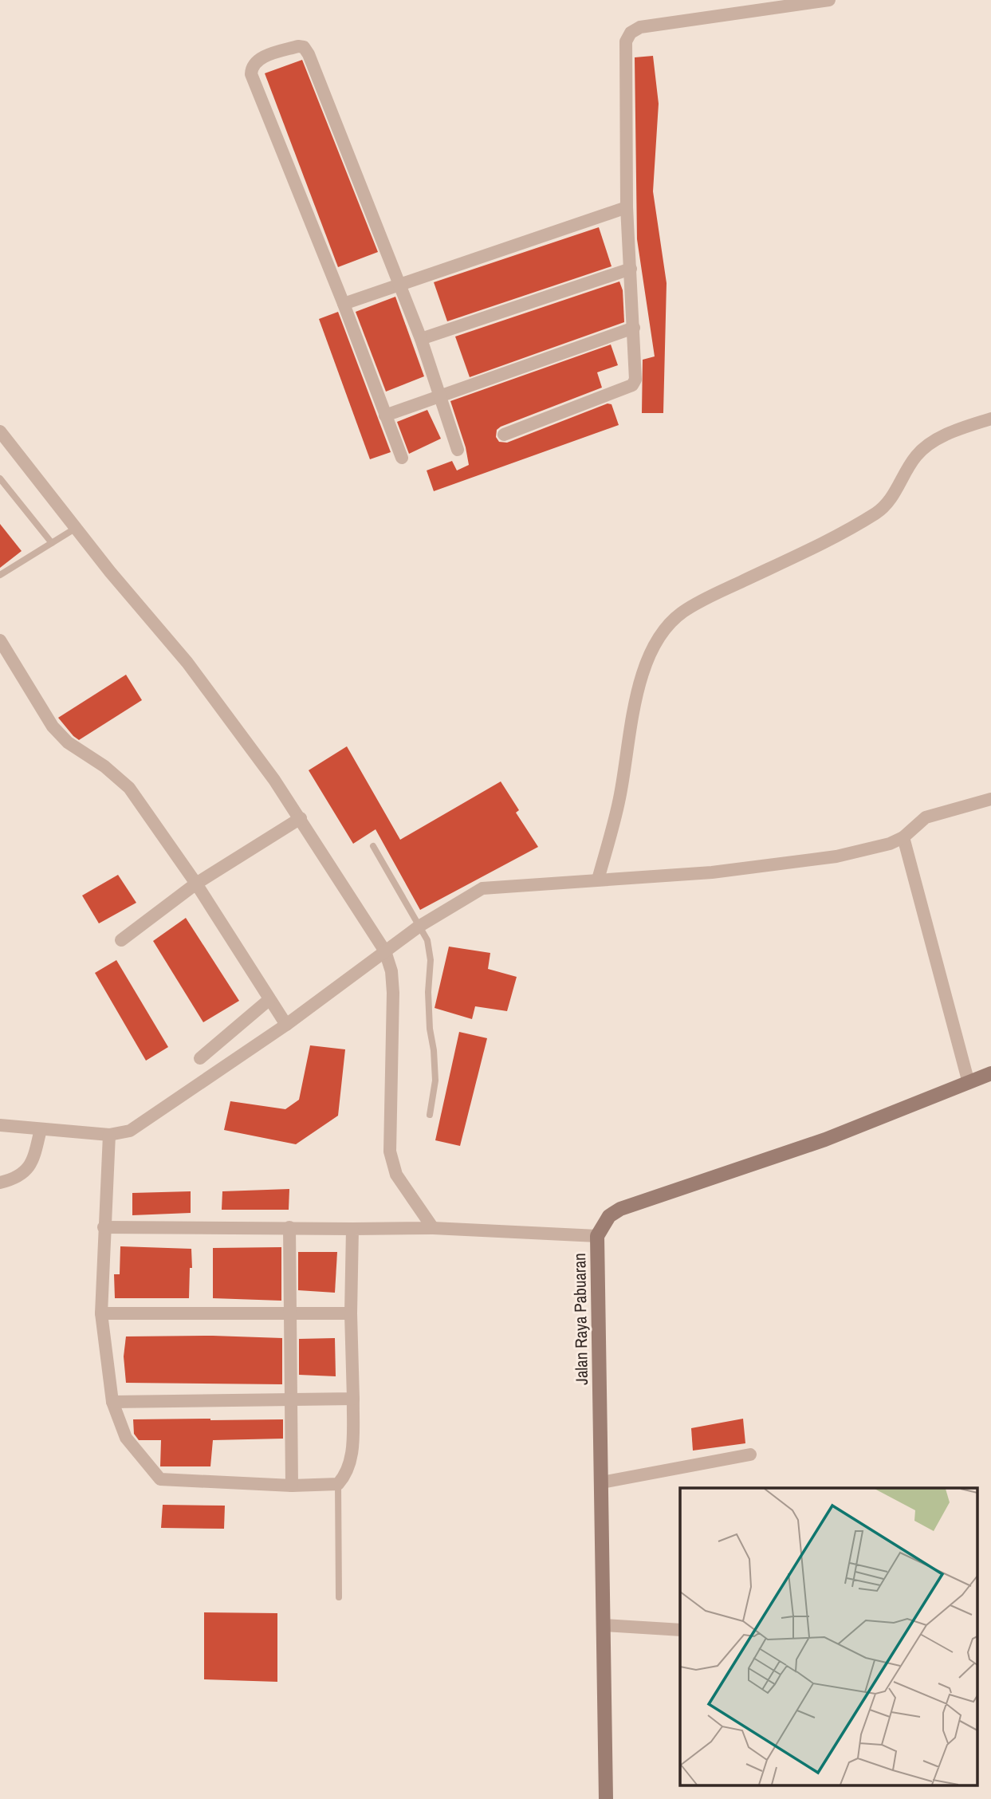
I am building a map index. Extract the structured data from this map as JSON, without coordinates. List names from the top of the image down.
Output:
{
  "streets": {
    "street": ["Jalan Raya Pabuaran"]
  }
}
